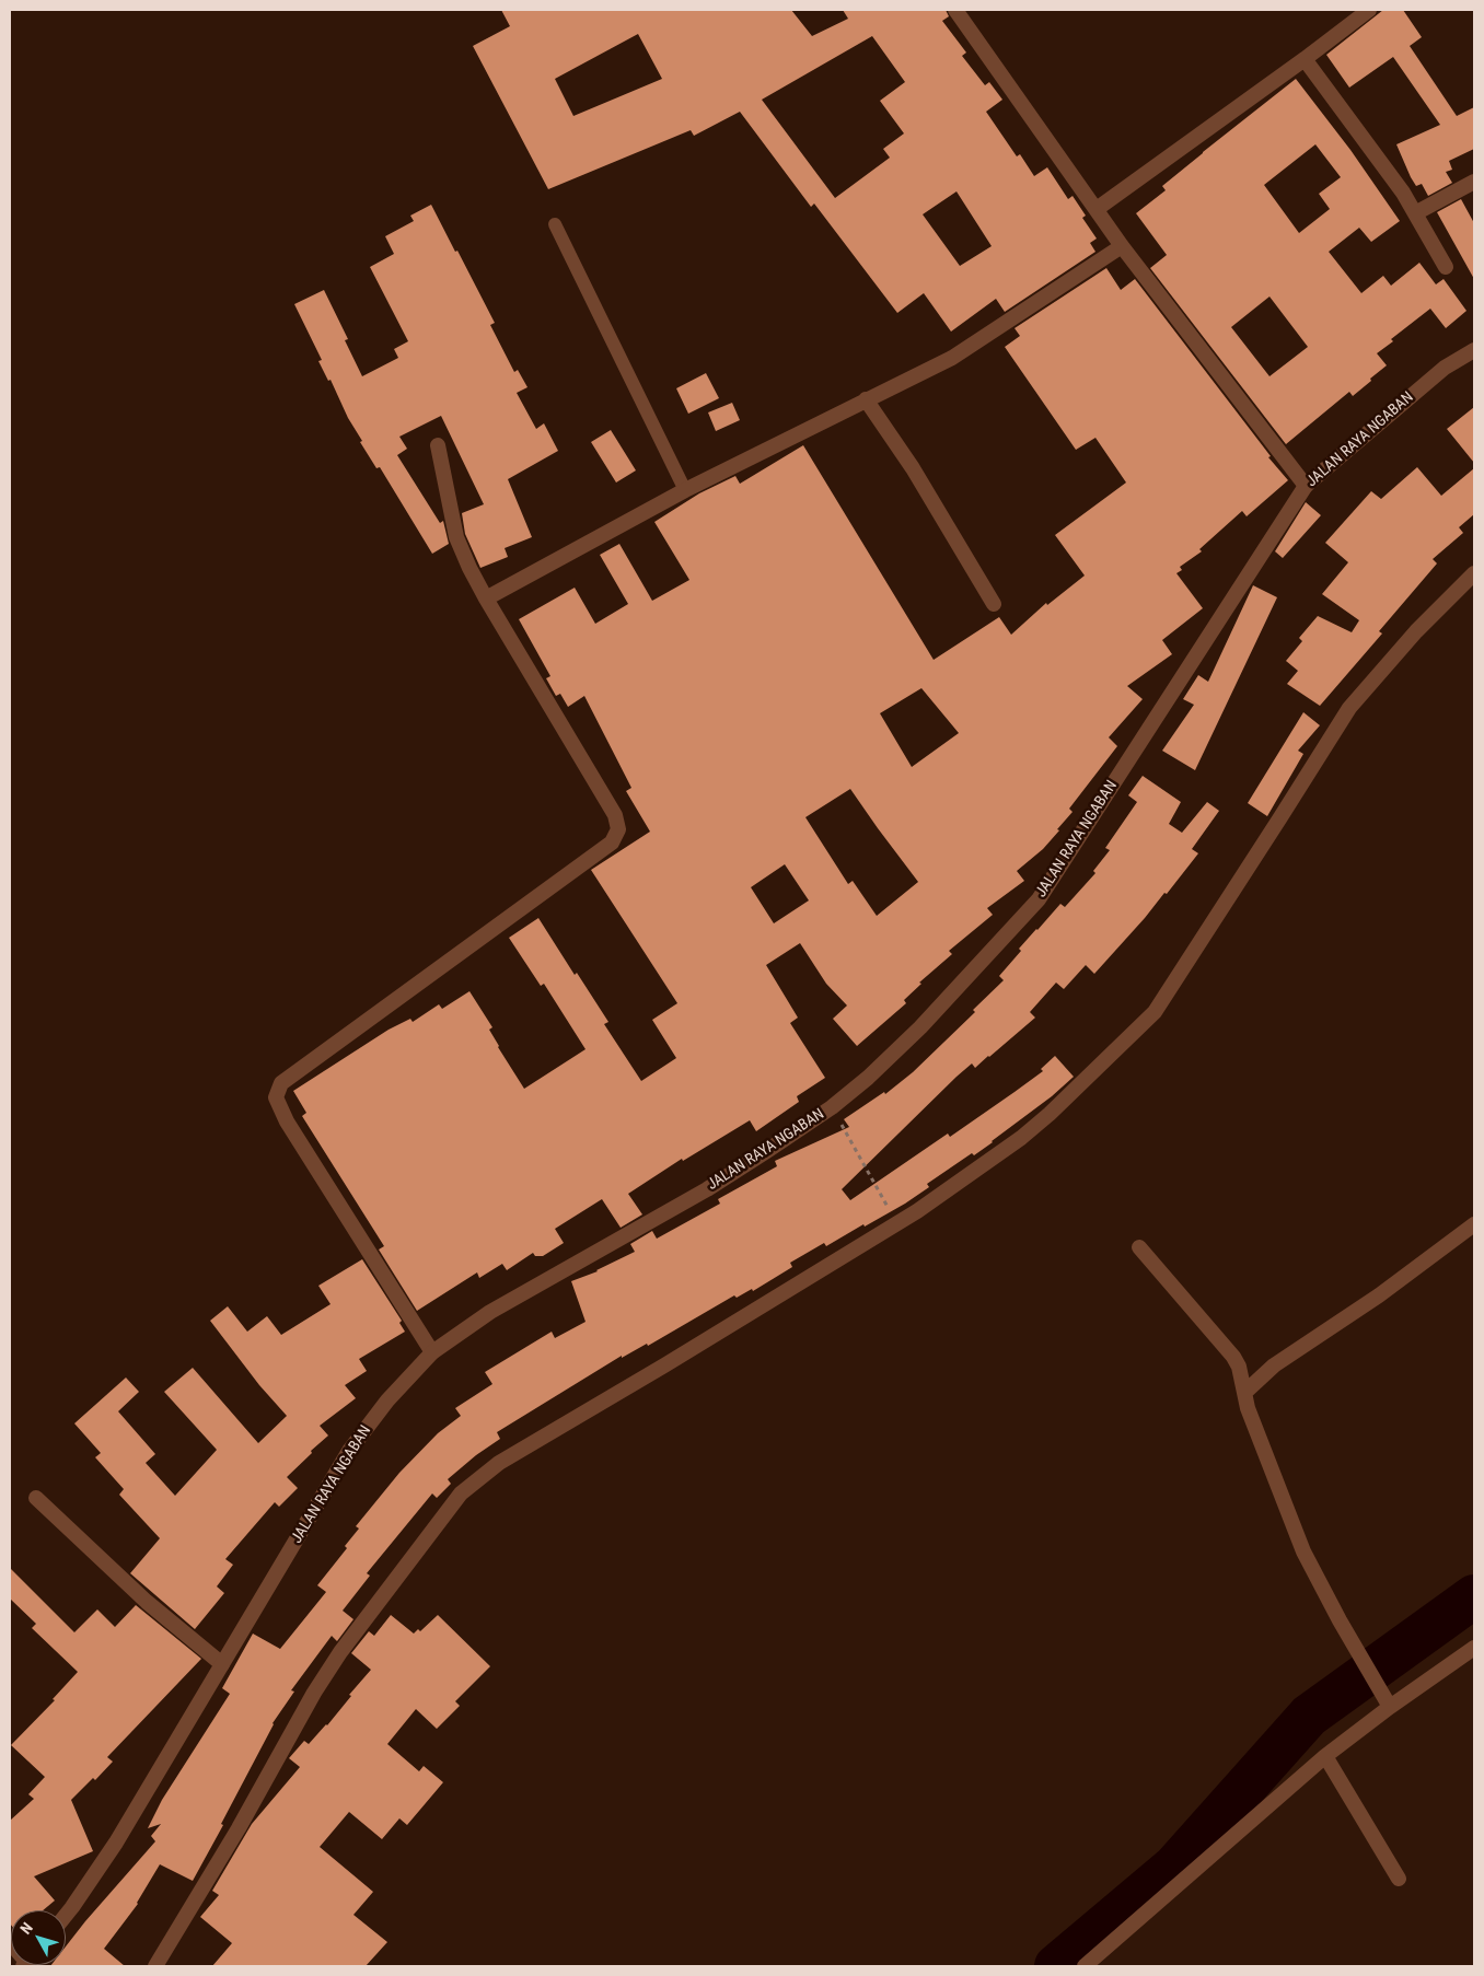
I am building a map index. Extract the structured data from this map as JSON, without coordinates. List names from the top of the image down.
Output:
{
  "streets": {
    "street": ["JALAN RAYA NGABAN"]
  },
  "north": "top left"
}
